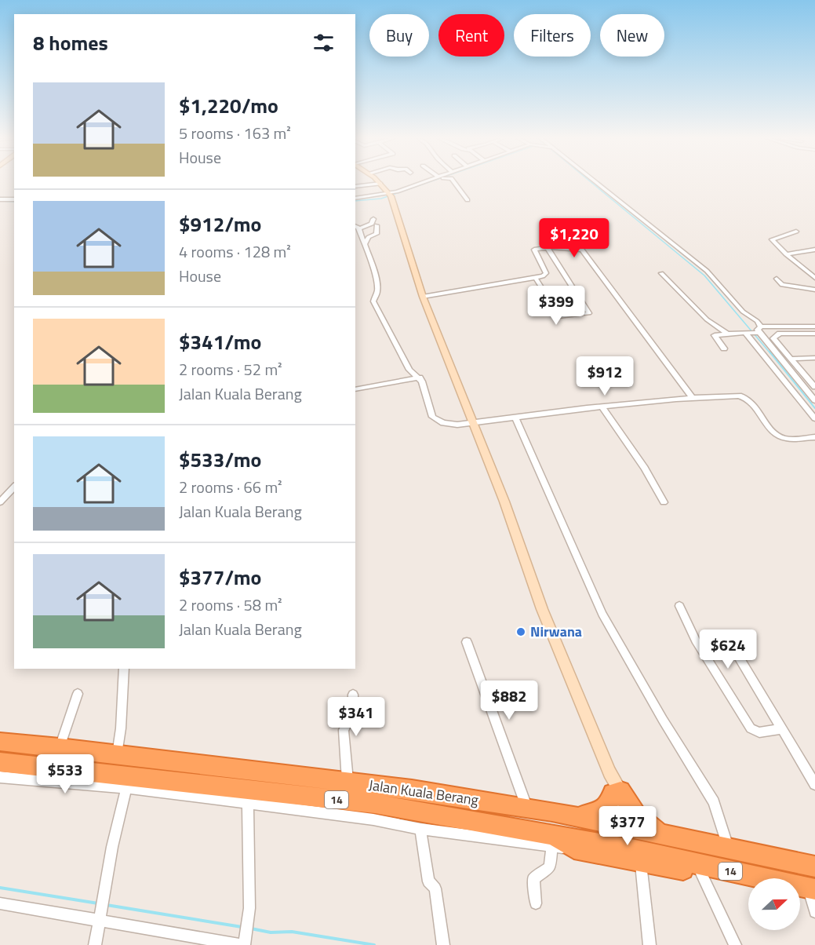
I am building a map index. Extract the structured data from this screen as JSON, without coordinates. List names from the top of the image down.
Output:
{
  "streets": {
    "highway": ["Jalan Kuala Berang", "14"]
  },
  "places": ["Nirwana"],
  "north": "right",
  "page": {
    "chip": [
      "Buy",
      "Rent",
      "Filters",
      "New"
    ],
    "heading": "8 homes",
    "list": [
      {
        "name": "$1,220/mo",
        "note": "5 rooms · 163 m² · House"
      },
      {
        "name": "$912/mo",
        "note": "4 rooms · 128 m² · House"
      },
      {
        "name": "$341/mo",
        "note": "2 rooms · 52 m² · Jalan Kuala Berang"
      },
      {
        "name": "$533/mo",
        "note": "2 rooms · 66 m² · Jalan Kuala Berang"
      },
      {
        "name": "$377/mo",
        "note": "2 rooms · 58 m² · Jalan Kuala Berang"
      }
    ],
    "price": [
      "$1,220",
      "$399",
      "$912",
      "$624",
      "$882",
      "$341",
      "$533",
      "$377"
    ]
  }
}
